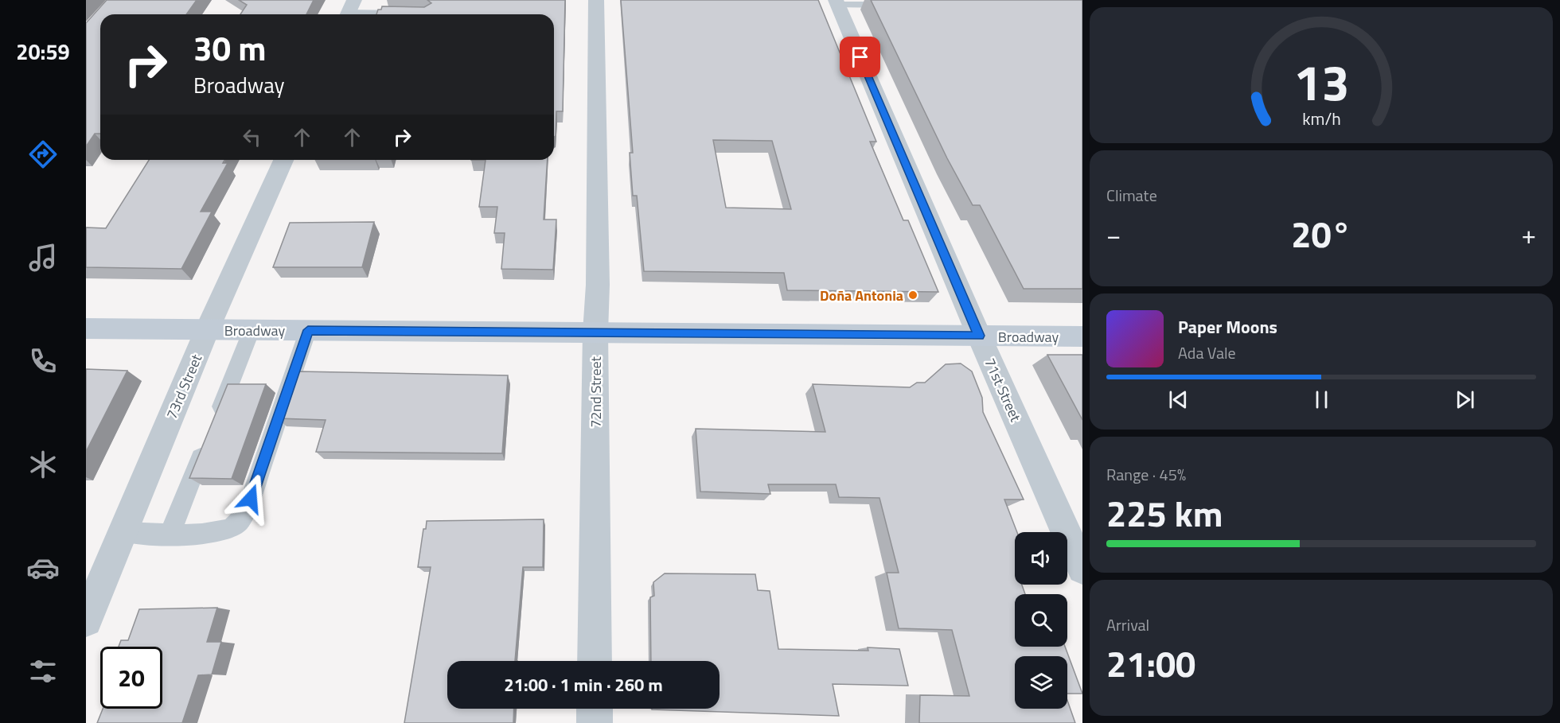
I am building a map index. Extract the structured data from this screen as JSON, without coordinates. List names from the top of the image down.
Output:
{
  "streets": {
    "street": [
      "Broadway",
      "73rd Street",
      "71st Street",
      "72nd Street"
    ]
  },
  "crossings": [
    ["Broadway", "73rd Street"],
    ["Broadway", "71st Street"],
    ["Broadway", "72nd Street"]
  ],
  "places": ["Doña Antonia"],
  "page": {
    "tabs": "20:59",
    "turn": ["30 m", "Broadway"],
    "tile": [
      "Climate",
      ["Range · 45%", "225 km"],
      ["Arrival", "21:00"]
    ],
    "heat": ["−", "20°", "+"],
    "song": ["Paper Moons", "Ada Vale"],
    "limit": "20",
    "trip": "21:00 · 1 min · 260 m",
    "gauge": ["13", "km/h"]
  }
}
